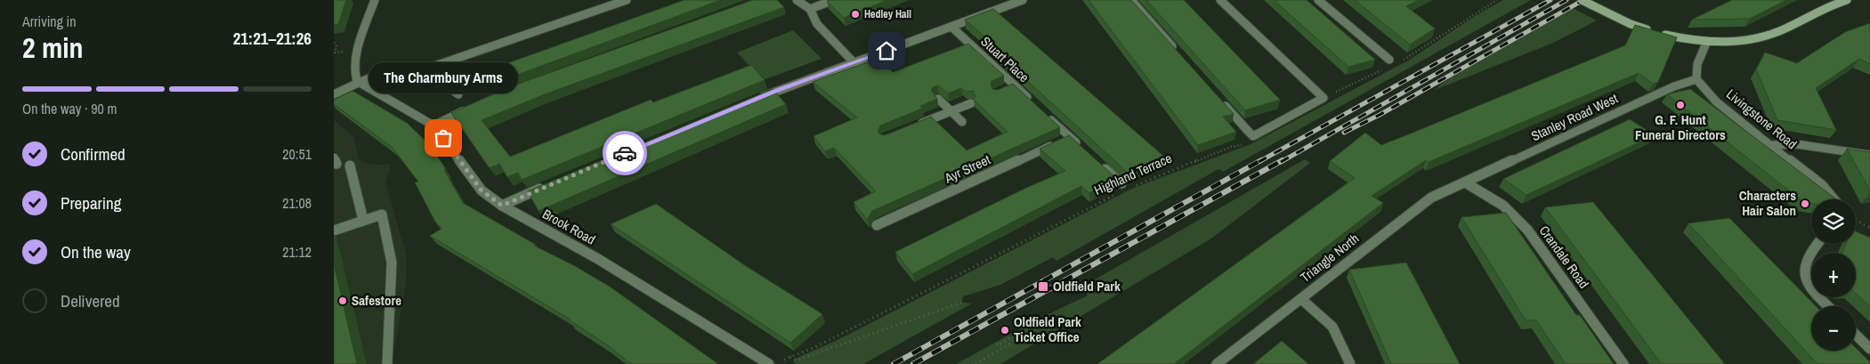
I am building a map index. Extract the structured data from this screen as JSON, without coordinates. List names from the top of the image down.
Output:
{
  "streets": {
    "street": [
      "Stuart Place",
      "Stanley Road West",
      "Livingstone Road",
      "Ayr Street",
      "Brook Road",
      "Crandale Road",
      "Triangle North"
    ],
    "path": ["Highland Terrace"]
  },
  "crossings": [
    ["Stanley Road West", "Livingstone Road"],
    ["Stanley Road West", "Crandale Road"],
    ["Stanley Road West", "Triangle North"],
    ["Crandale Road", "Triangle North"]
  ],
  "places": {
    "other": [
      "Hedley Hall",
      "G. F. Hunt Funeral Directors",
      "The Charmbury Arms",
      "Characters Hair Salon",
      "Safestore",
      "Oldfield Park Ticket Office"
    ],
    "transit": ["Oldfield Park"]
  },
  "page": {
    "heading": ["2 min", "Arriving in", "21:21–21:26"],
    "bubble": "The Charmbury Arms",
    "bar": "On the way · 90 m",
    "list": [
      ["Confirmed", "20:51"],
      ["Preparing", "21:08"],
      ["On the way", "21:12"],
      "Delivered"
    ],
    "map_buttons": ["+", "−"]
  }
}
